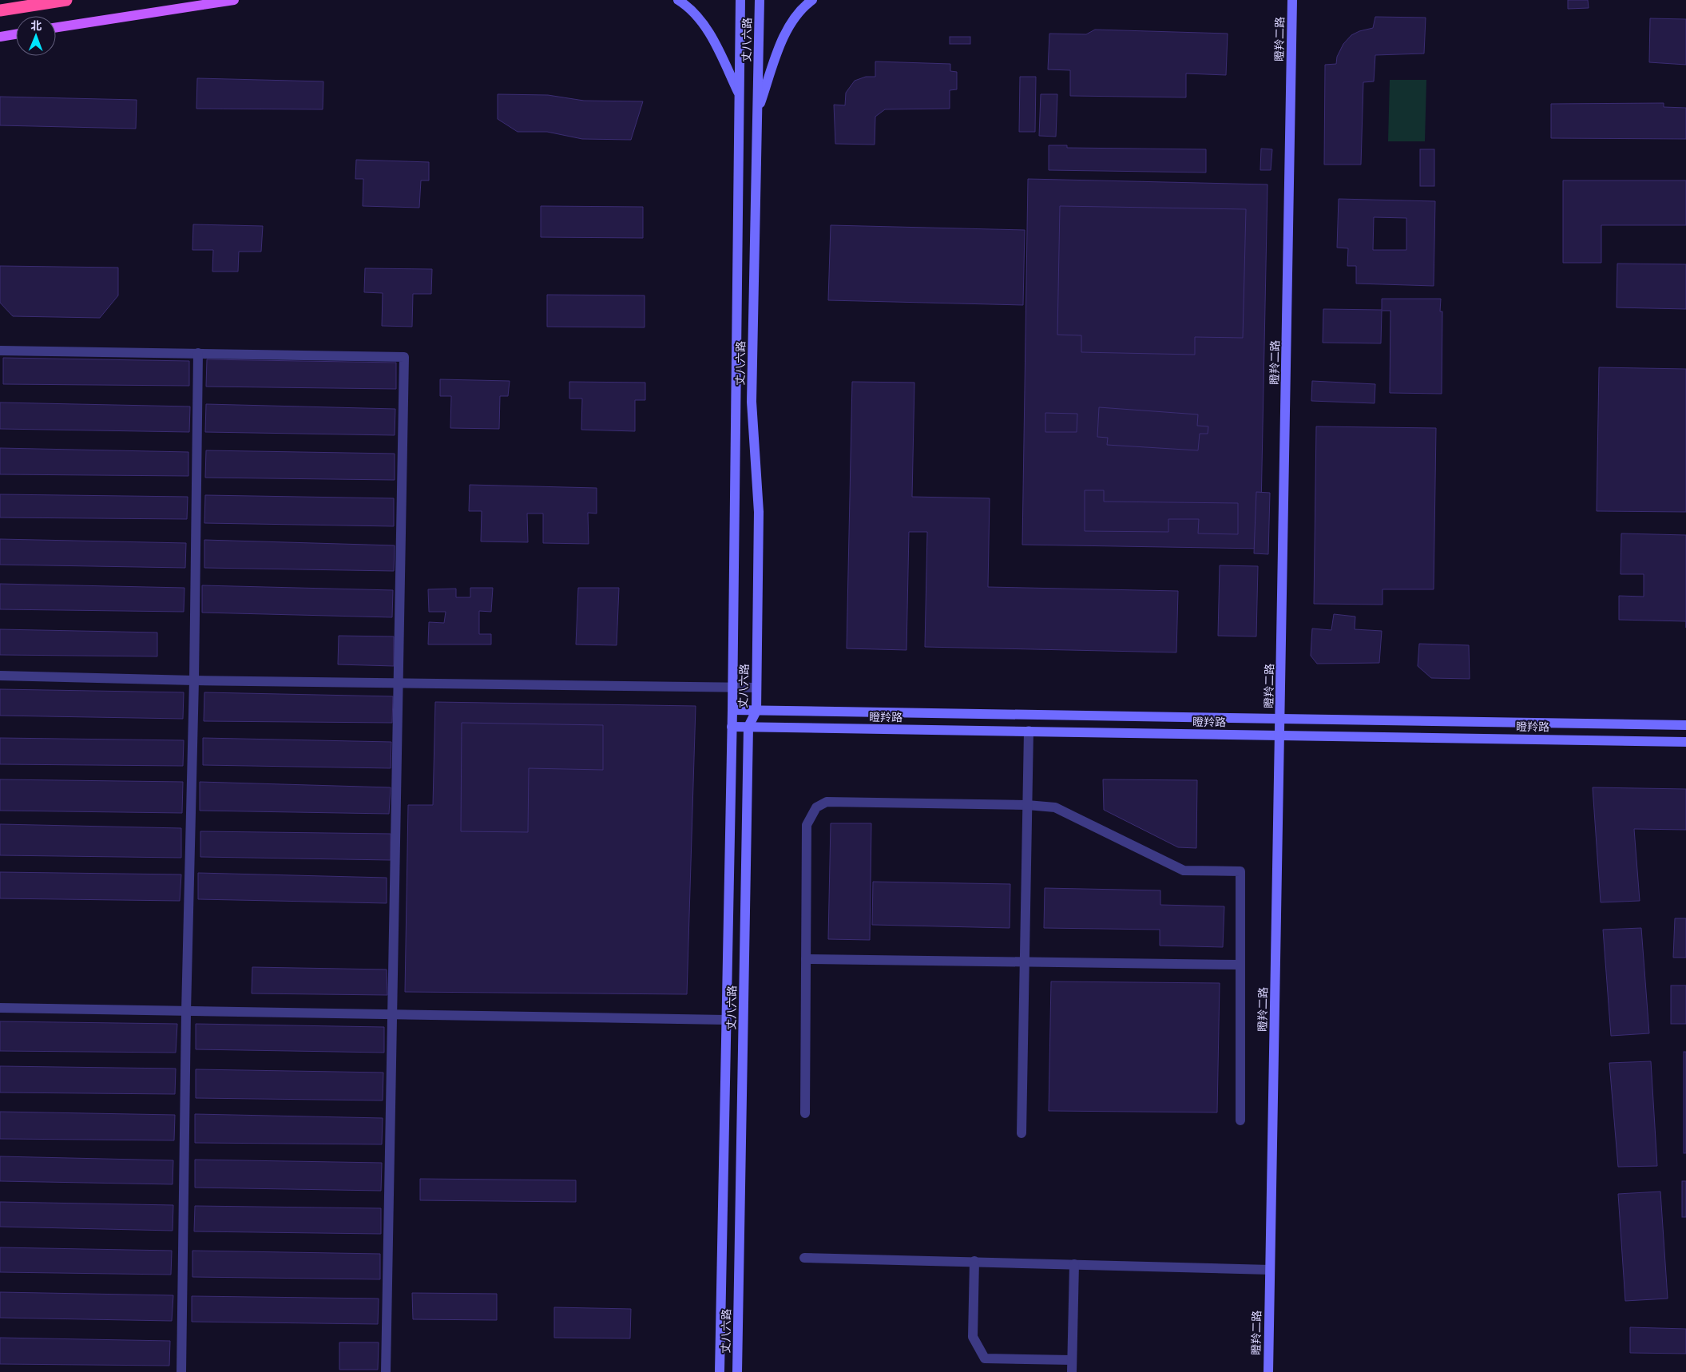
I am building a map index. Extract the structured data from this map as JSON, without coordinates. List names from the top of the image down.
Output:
{
  "streets": {
    "street": ["瞪羚二路", "丈八六路", "瞪羚路"]
  },
  "crossings": [
    ["瞪羚二路", "瞪羚路"],
    ["丈八六路", "瞪羚路"]
  ],
  "north": "top"
}
